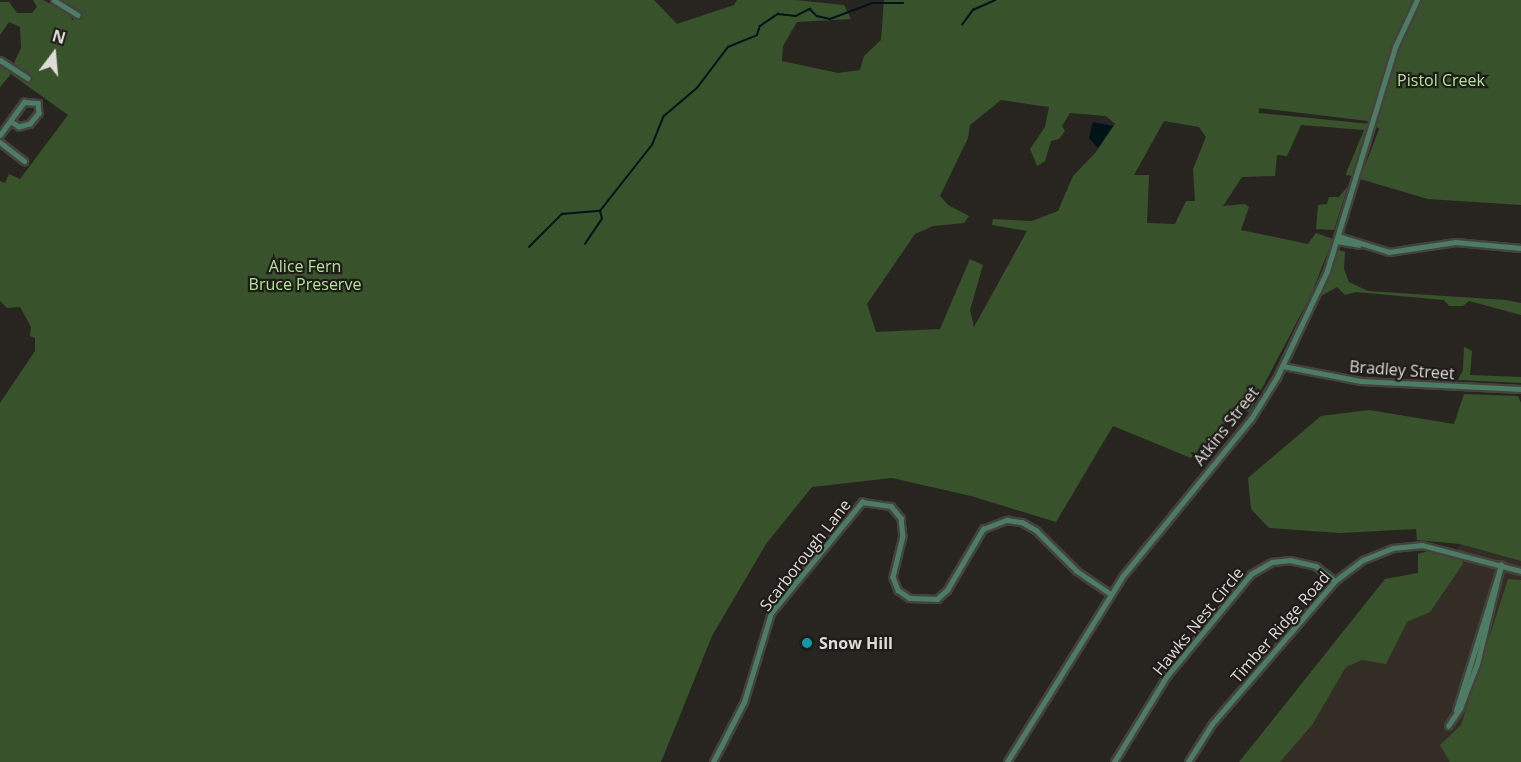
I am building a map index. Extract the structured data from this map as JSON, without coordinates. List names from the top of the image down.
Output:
{
  "streets": {
    "street": [
      "Bradley Street",
      "Atkins Street",
      "Scarborough Lane",
      "Hawks Nest Circle",
      "Timber Ridge Road"
    ]
  },
  "crossings": [
    ["Bradley Street", "Atkins Street"],
    ["Atkins Street", "Scarborough Lane"],
    ["Hawks Nest Circle", "Timber Ridge Road"]
  ],
  "parks": ["Pistol Creek", "Alice Fern Bruce Preserve"],
  "places": ["Snow Hill"],
  "north": "top"
}
